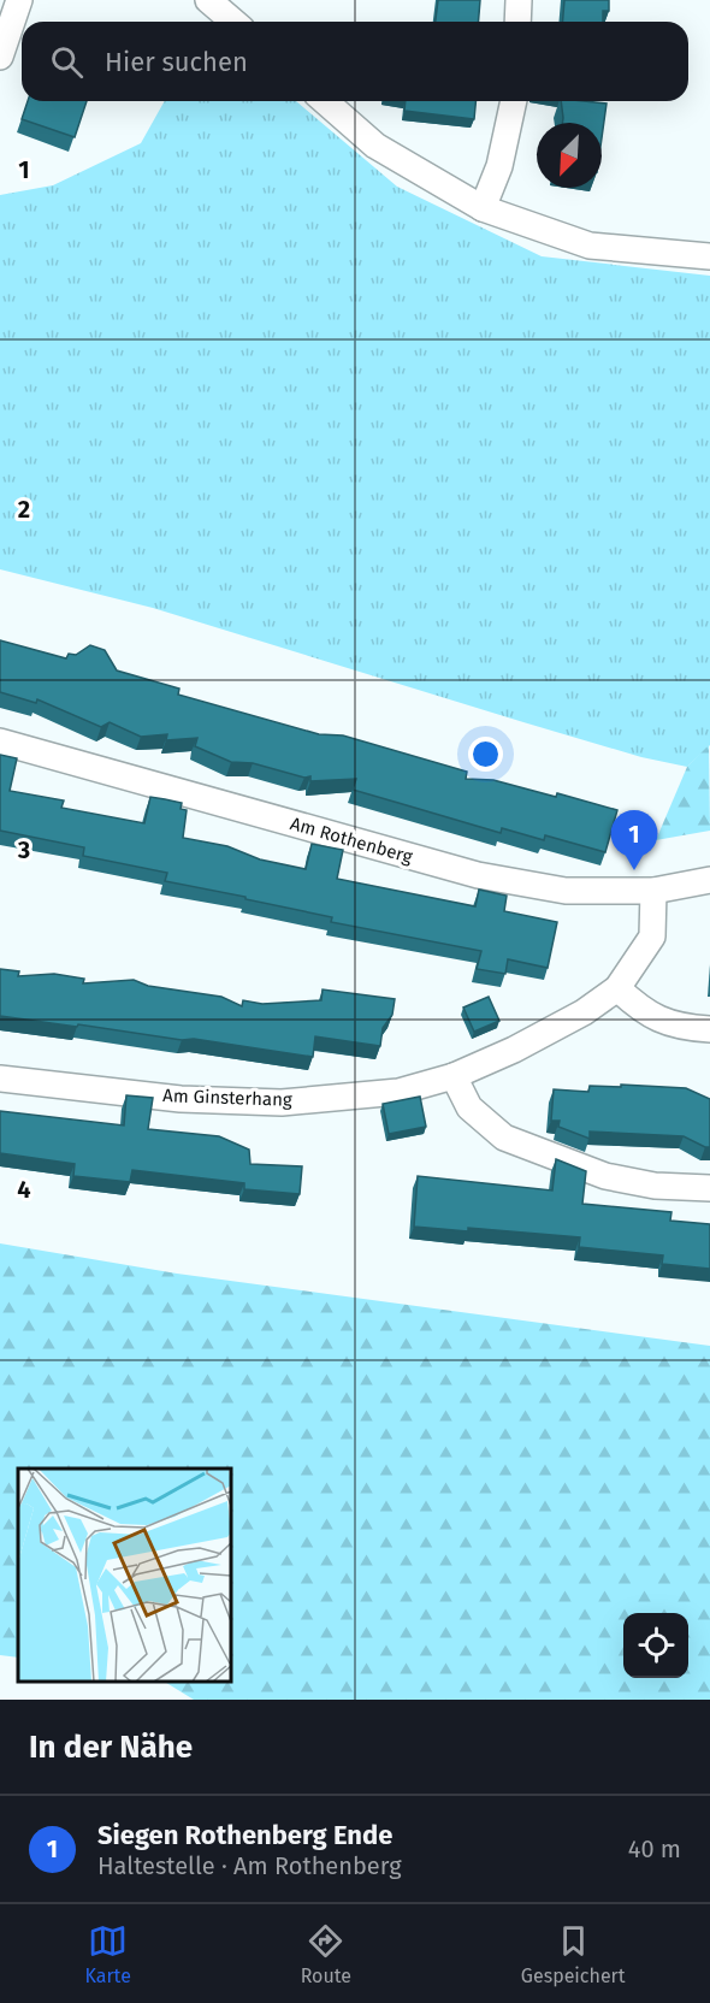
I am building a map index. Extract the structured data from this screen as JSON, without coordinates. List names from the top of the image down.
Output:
{
  "streets": {
    "street": ["Am Rothenberg", "Am Ginsterhang"]
  },
  "crossings": [
    ["Am Rothenberg", "Am Ginsterhang"]
  ],
  "north": "bottom left",
  "page": {
    "search": "Hier suchen",
    "pins": "1",
    "heading": "In der Nähe",
    "list": [
      {
        "mark": "1",
        "name": "Siegen Rothenberg Ende",
        "note": "Haltestelle · Am Rothenberg",
        "value": "40 m"
      }
    ],
    "nav": ["Karte", "Route", "Gespeichert"]
  },
  "grid": {
    "rows": [
      "1",
      "2",
      "3",
      "4"
    ]
  }
}
